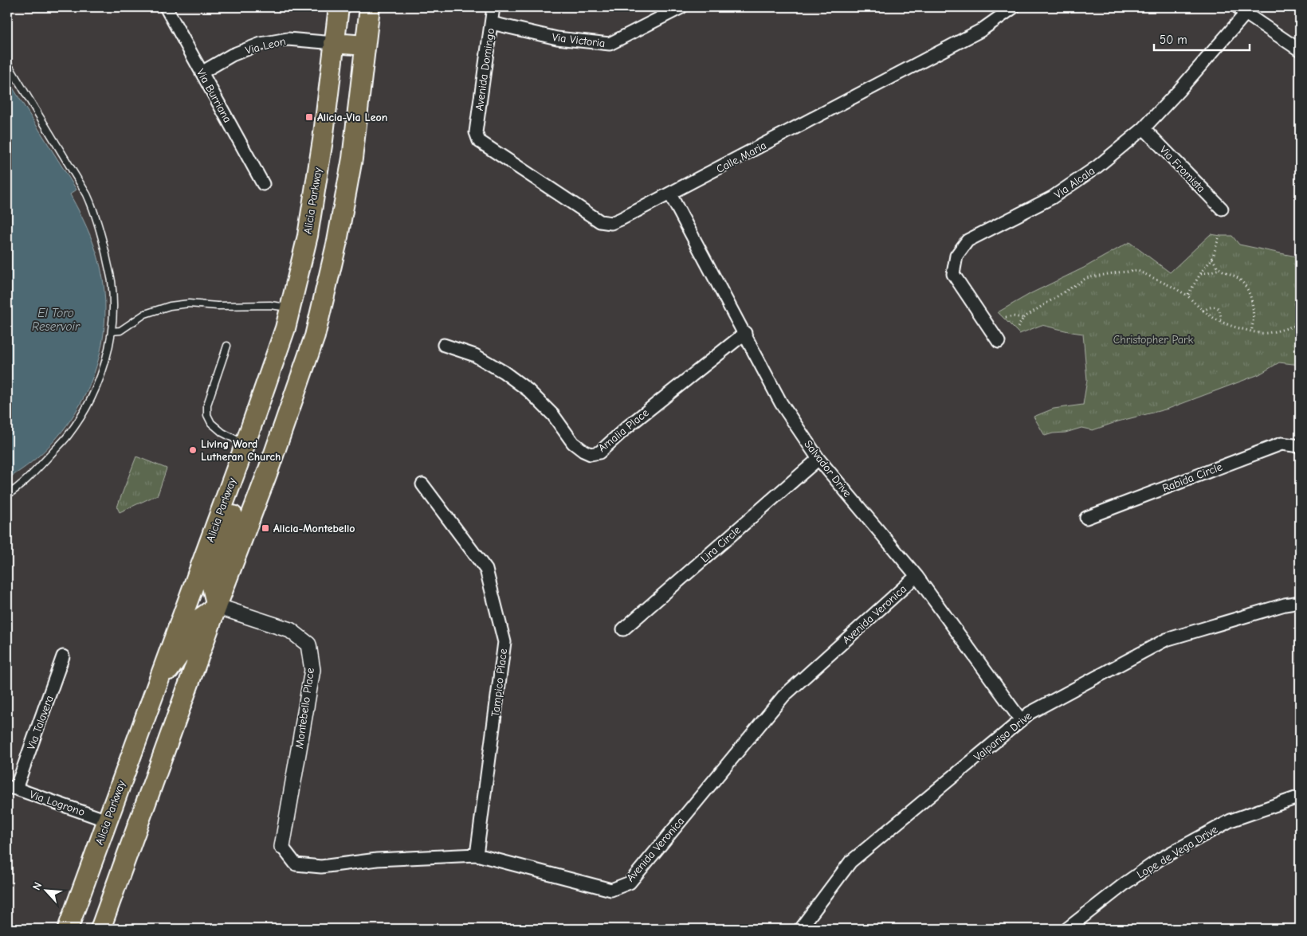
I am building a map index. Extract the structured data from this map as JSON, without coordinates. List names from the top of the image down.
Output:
{
  "streets": {
    "main road": ["Alicia Parkway"],
    "street": [
      "Via Victoria",
      "Via Leon",
      "Avenida Domingo",
      "Via Burriana",
      "Calle Maria",
      "Via Fromista",
      "Via Alcala",
      "Amalia Place",
      "Salvador Drive",
      "Rabida Circle",
      "Lira Circle",
      "Avenida Veronica",
      "Tampico Place",
      "Montebello Place",
      "Via Talavera",
      "Valpariso Drive",
      "Via Logrono",
      "Lope de Vega Drive"
    ]
  },
  "crossings": [
    ["Via Victoria", "Avenida Domingo"],
    ["Via Leon", "Via Burriana"],
    ["Via Leon", "Alicia Parkway"],
    ["Avenida Domingo", "Calle Maria"],
    ["Calle Maria", "Salvador Drive"],
    ["Via Fromista", "Via Alcala"],
    ["Alicia Parkway", "Via Logrono"],
    ["Amalia Place", "Salvador Drive"],
    ["Salvador Drive", "Lira Circle"],
    ["Salvador Drive", "Avenida Veronica"],
    ["Salvador Drive", "Valpariso Drive"],
    ["Avenida Veronica", "Tampico Place"],
    ["Avenida Veronica", "Montebello Place"],
    ["Via Talavera", "Via Logrono"]
  ],
  "water": ["El Toro Reservoir"],
  "parks": ["Christopher Park"],
  "places": {
    "transit": ["Alicia-Via Leon", "Alicia-Montebello"],
    "other": ["Living Word Lutheran Church"]
  },
  "scale_bar": "50 m",
  "north": "top left"
}
